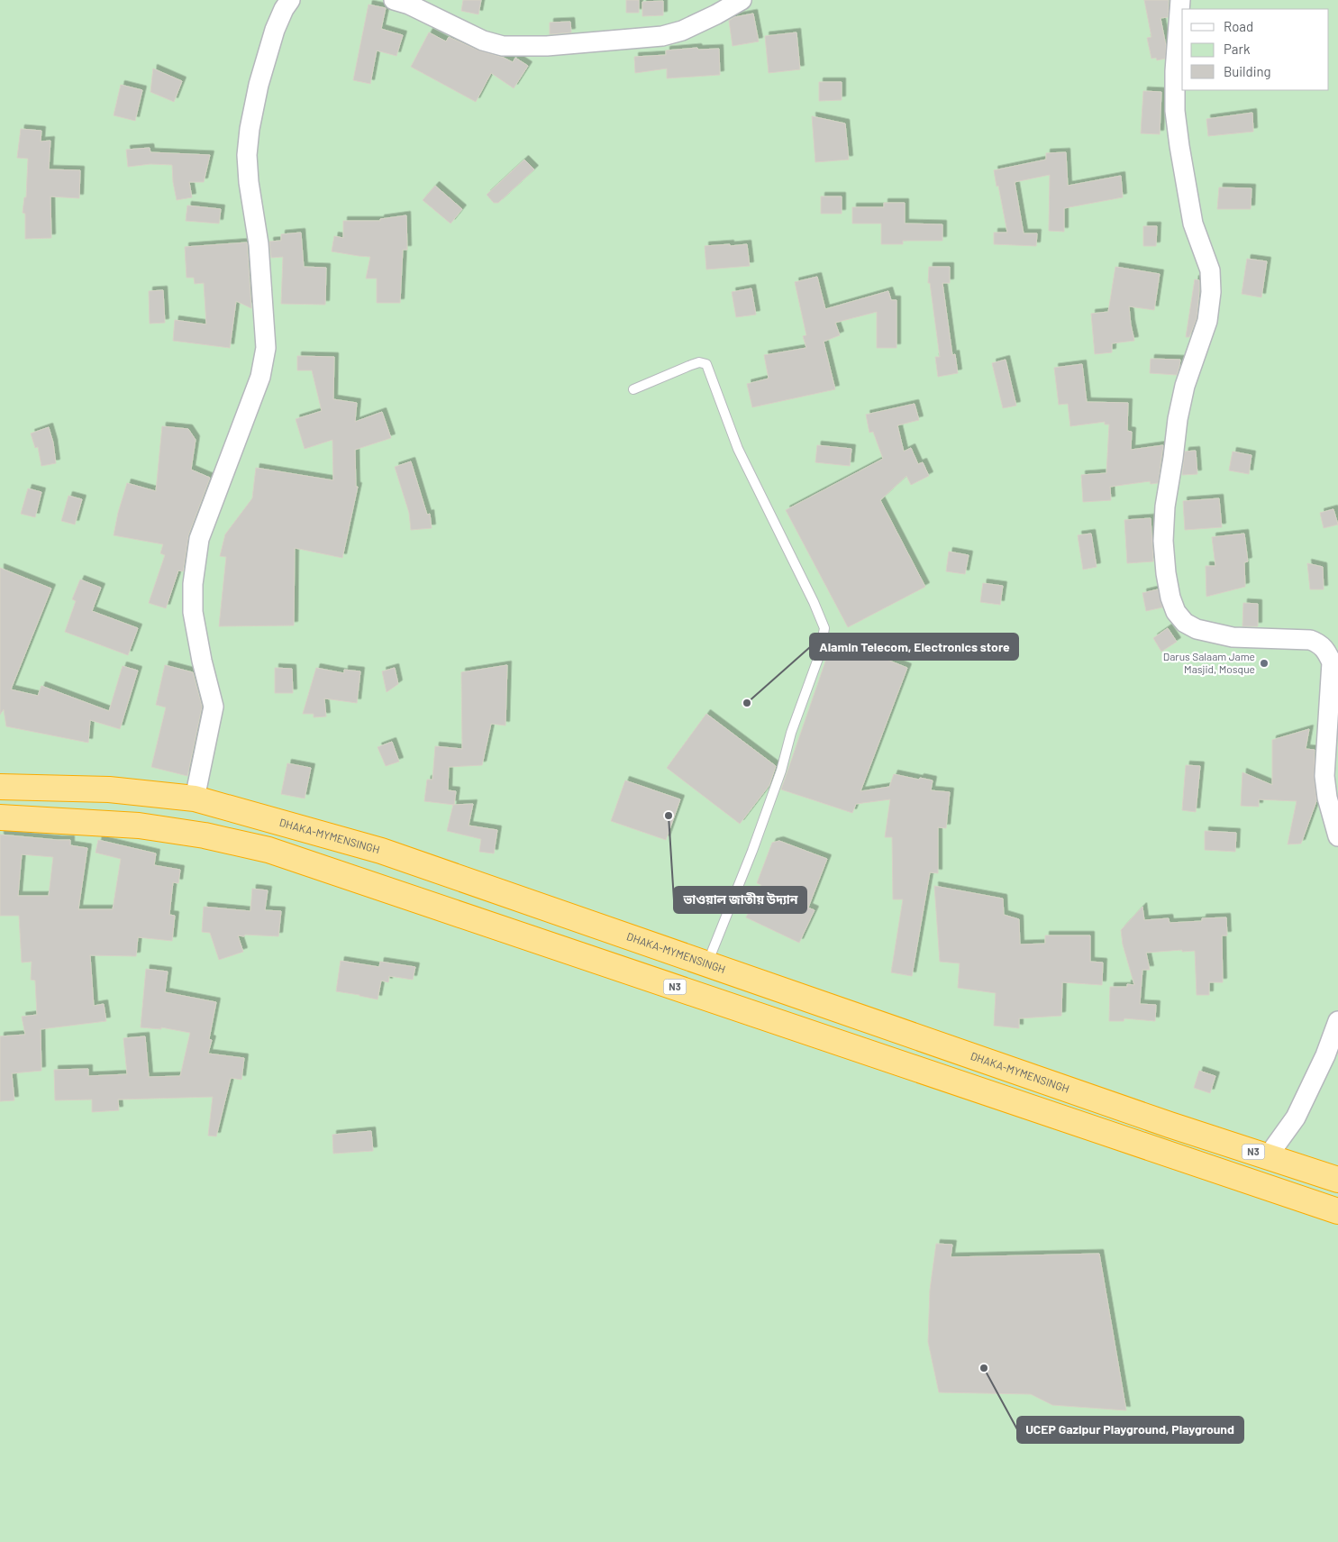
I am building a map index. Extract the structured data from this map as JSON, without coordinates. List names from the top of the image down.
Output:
{
  "streets": {
    "highway": ["DHAKA-MYMENSINGH", "N3"]
  },
  "places": [
    "Darus Salaam Jame Masjid, Mosque",
    "Alamin Telecom, Electronics store",
    "ভাওয়াল জাতীয় উদ্যান",
    "UCEP Gazipur Playground, Playground"
  ],
  "legend": ["Road", "Park", "Building"]
}
